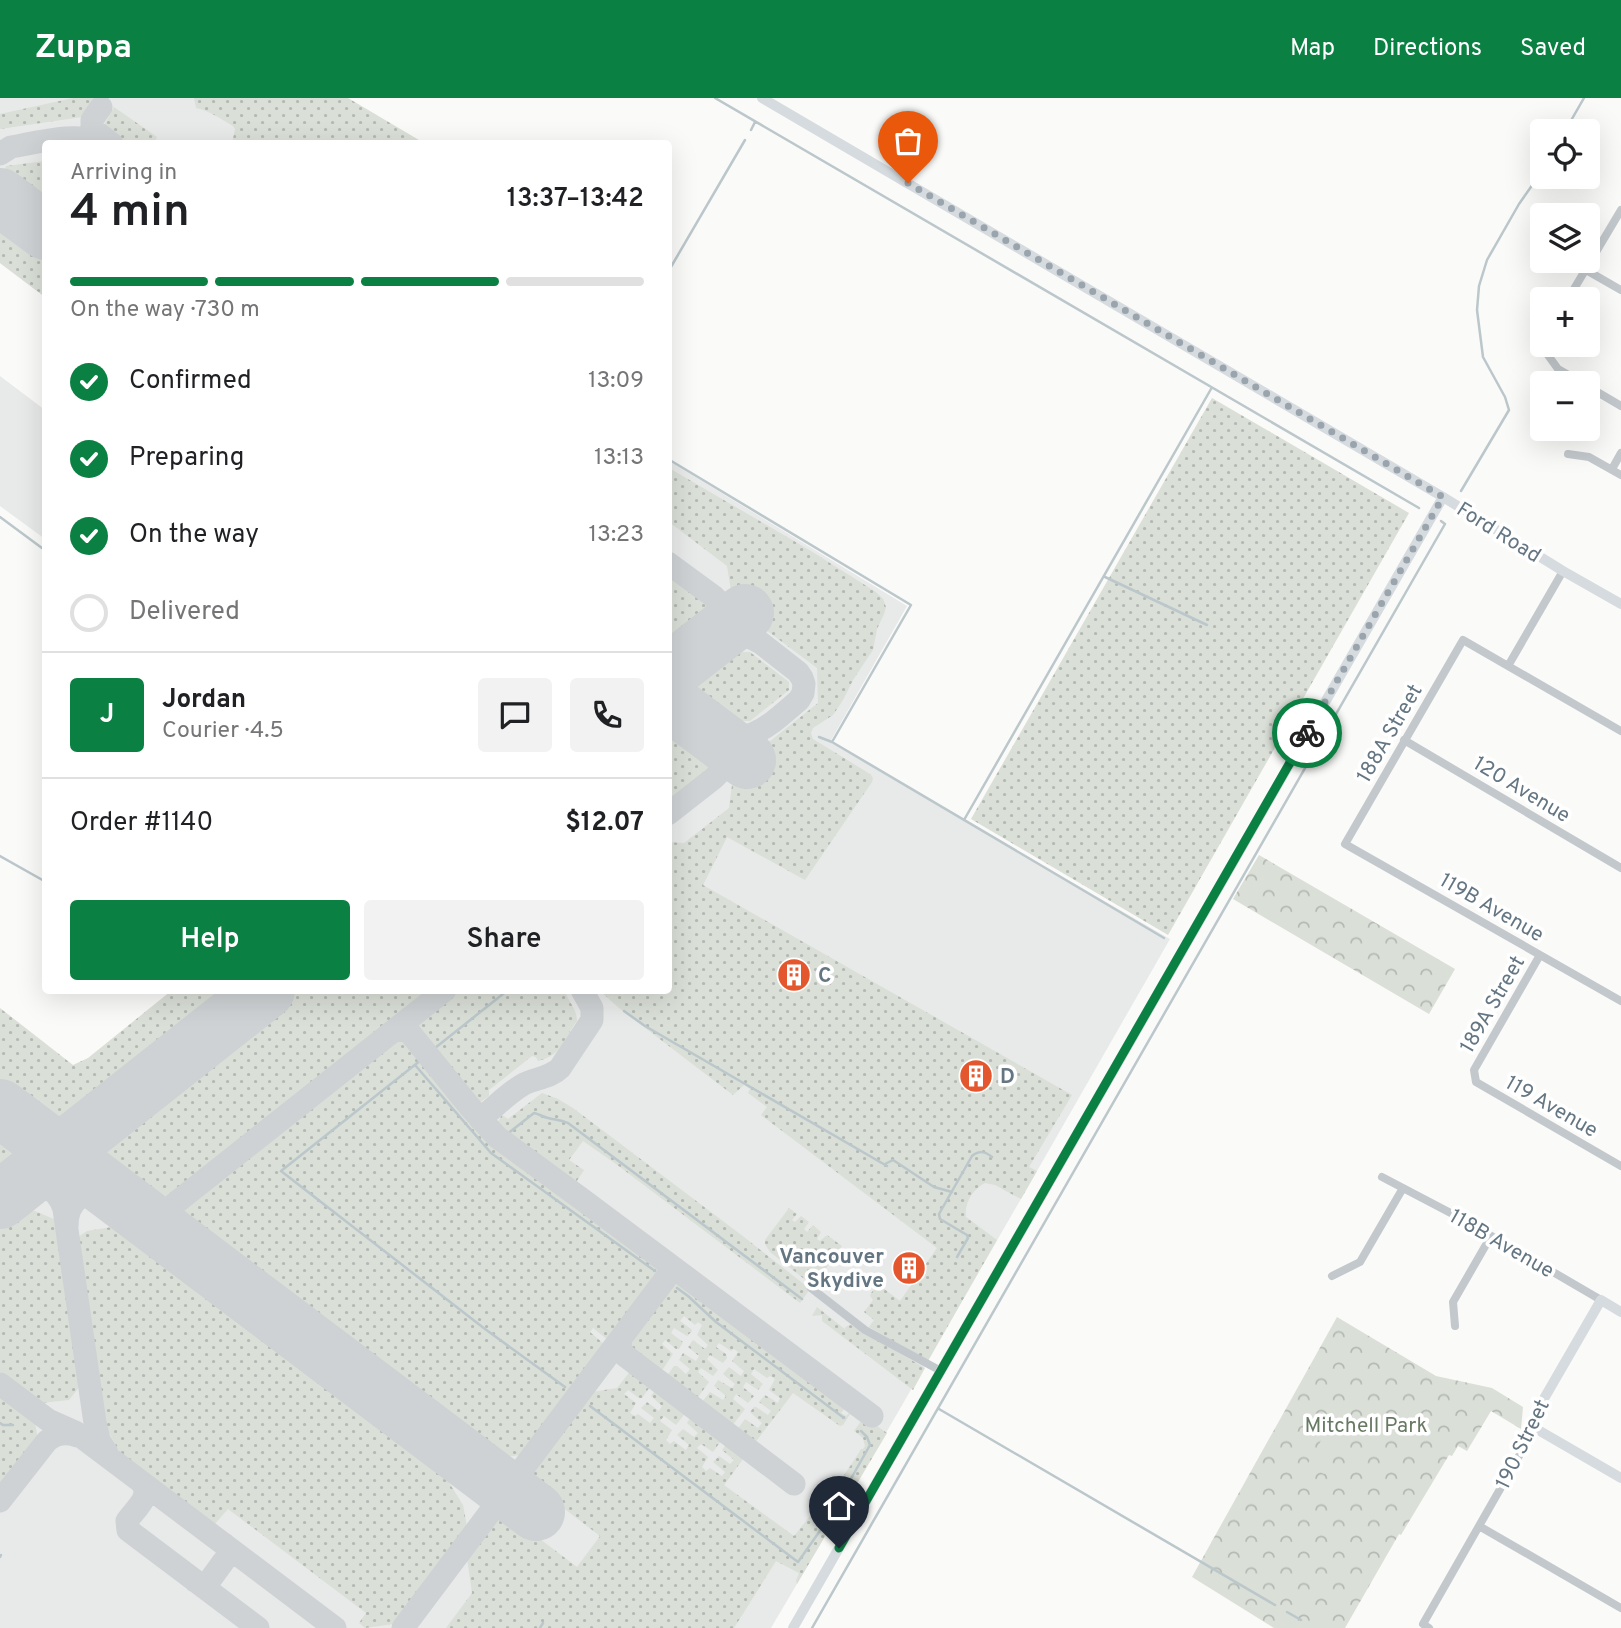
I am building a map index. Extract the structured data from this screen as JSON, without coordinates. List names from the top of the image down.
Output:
{
  "streets": {
    "street": [
      "Ford Road",
      "188A Street",
      "120 Avenue",
      "119B Avenue",
      "189A Street",
      "119 Avenue",
      "118B Avenue",
      "190 Street"
    ]
  },
  "crossings": [
    ["188A Street", "120 Avenue"],
    ["188A Street", "119B Avenue"],
    ["119B Avenue", "189A Street"],
    ["189A Street", "119 Avenue"],
    ["118B Avenue", "190 Street"]
  ],
  "parks": ["Mitchell Park"],
  "places": {
    "building": ["C", "D", "Vancouver Skydive"]
  },
  "page": {
    "header": "Zuppa",
    "nav": ["Map", "Directions", "Saved"],
    "map_buttons": ["+", "−"],
    "heading": ["4 min", "Arriving in", "13:37–13:42"],
    "panel": [
      "Jordan",
      "Courier · 4.5",
      "Order #1140",
      "$12.07"
    ],
    "bar": "On the way · 730 m",
    "list": [
      ["Confirmed", "13:09"],
      ["Preparing", "13:13"],
      ["On the way", "13:23"],
      "Delivered"
    ],
    "round": "J",
    "buttons": ["Help", "Share"]
  }
}
